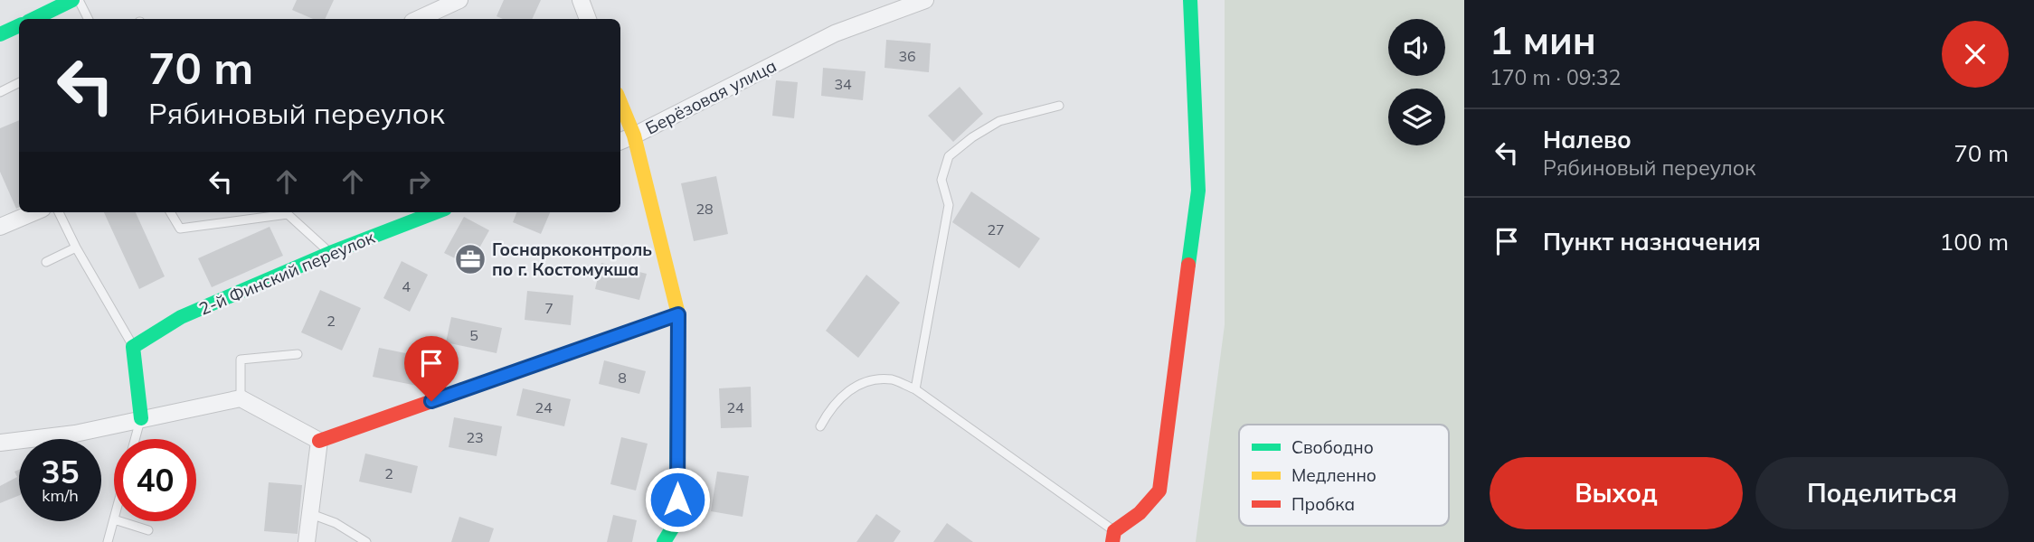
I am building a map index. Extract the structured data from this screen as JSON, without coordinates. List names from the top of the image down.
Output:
{
  "streets": {
    "street": ["Берёзовая улица", "2-й Финский переулок"]
  },
  "places": {
    "office": ["Госнаркоконтроль по г. Костомукша"]
  },
  "house_numbers": [
    "36",
    "34",
    "28",
    "27",
    "4",
    "7",
    "2",
    "5",
    "8",
    "24",
    "24",
    "23",
    "2"
  ],
  "legend": ["Свободно", "Медленно", "Пробка"],
  "page": {
    "heading": ["1 мин", "170 m · 09:32"],
    "turn": ["70 m", "Рябиновый переулок"],
    "list": [
      {
        "name": "Налево",
        "note": "Рябиновый переулок",
        "value": "70 m"
      },
      {
        "name": "Пункт назначения",
        "value": "100 m"
      }
    ],
    "speed": "35 km/h",
    "limit": "40",
    "buttons": ["Выход", "Поделиться"]
  }
}
